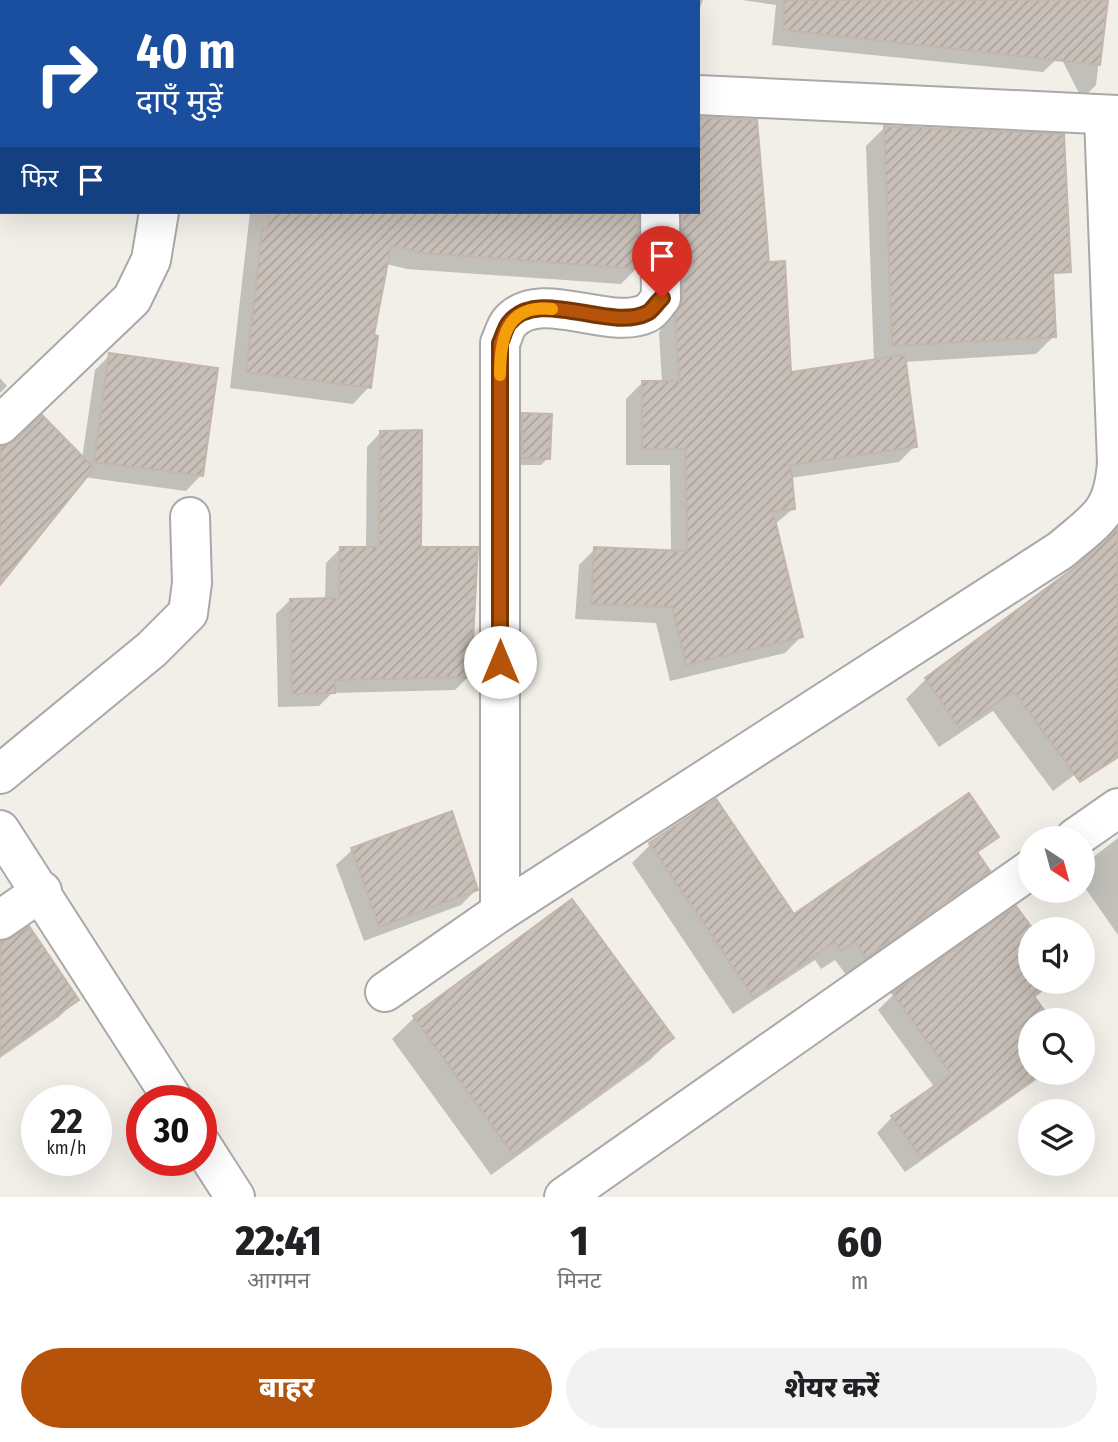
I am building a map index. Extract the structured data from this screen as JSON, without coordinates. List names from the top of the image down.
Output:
{
  "north": "bottom right",
  "page": {
    "turn": ["40 m", "दाएँ मुड़ें"],
    "then": "फिर",
    "speed": "22 km/h",
    "limit": "30",
    "eta": [
      "22:41",
      "आगमन",
      "1",
      "मिनट",
      "60",
      "m"
    ],
    "buttons": ["बाहर", "शेयर करें"]
  }
}
